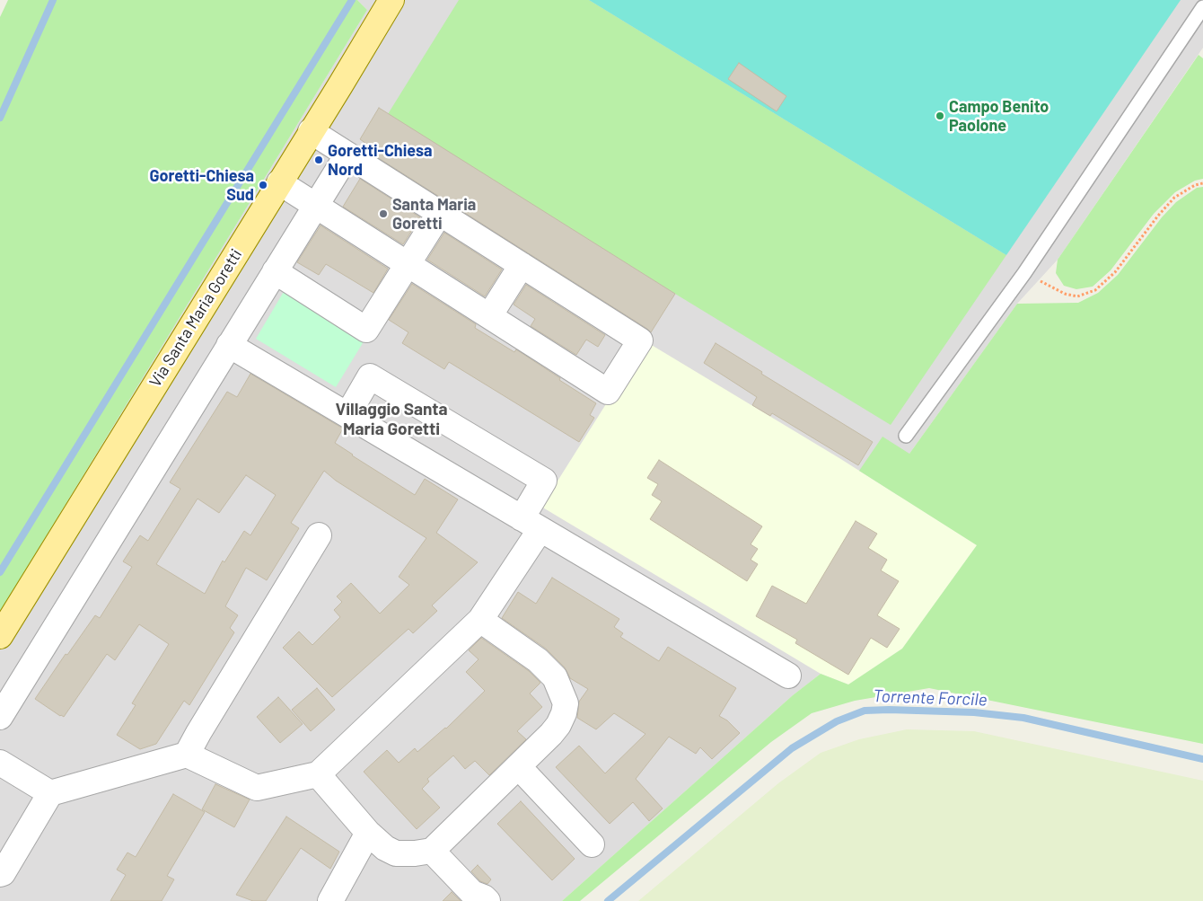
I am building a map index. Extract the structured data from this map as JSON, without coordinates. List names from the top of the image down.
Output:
{
  "streets": {
    "main road": ["Via Santa Maria Goretti"]
  },
  "districts": ["Villaggio Santa Maria Goretti"],
  "water": ["Torrente Forcile"],
  "places": [
    "Campo Benito Paolone",
    "Goretti-Chiesa Nord",
    "Goretti-Chiesa Sud",
    "Santa Maria Goretti"
  ]
}
